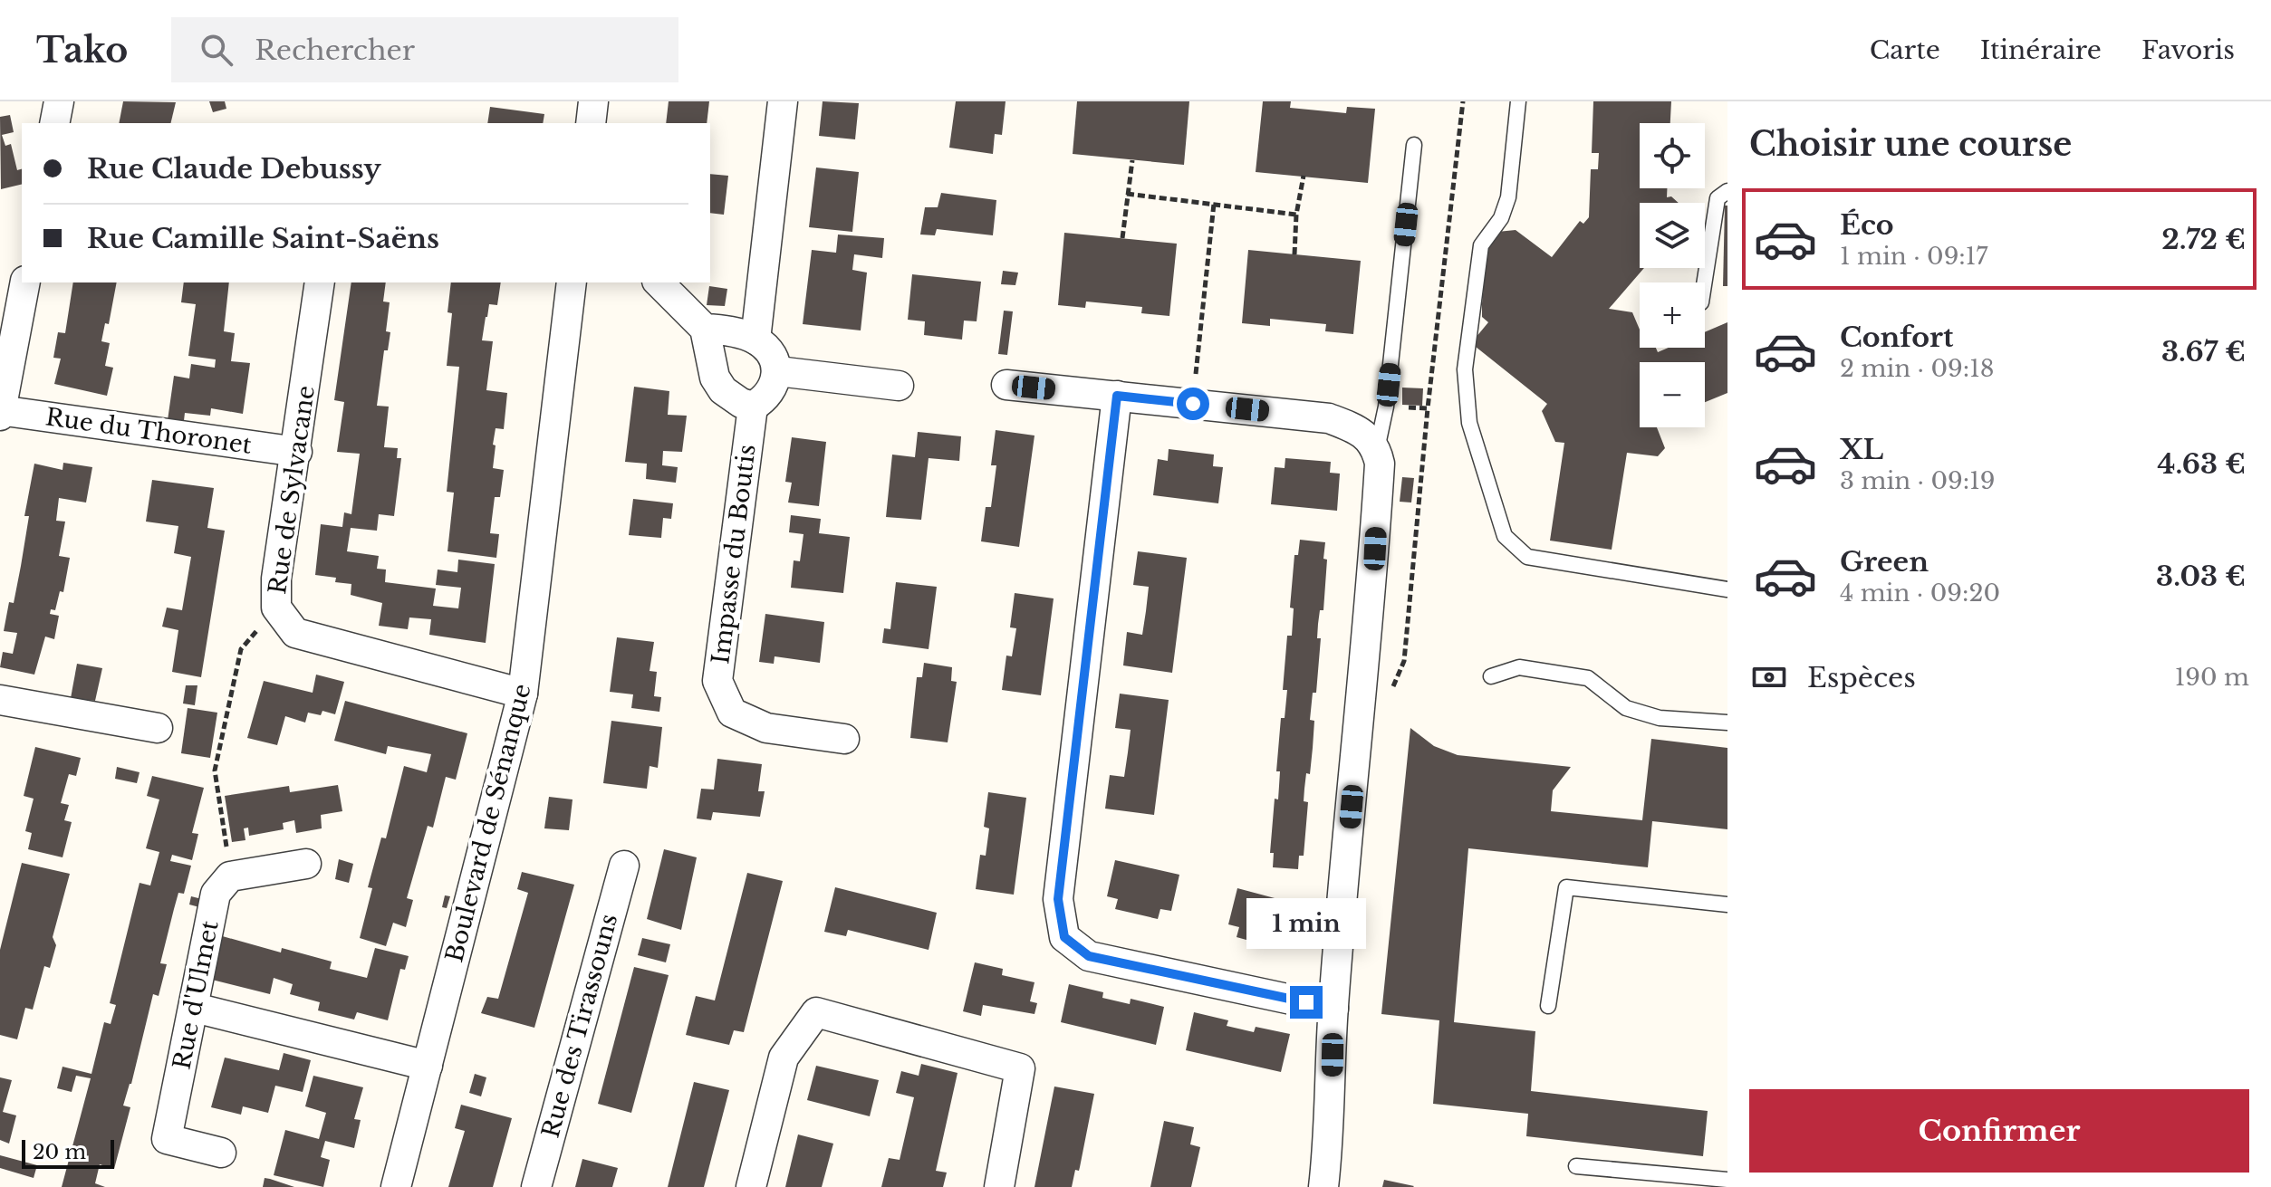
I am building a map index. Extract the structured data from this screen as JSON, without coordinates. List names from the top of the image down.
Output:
{
  "streets": {
    "street": [
      "Rue du Thoronet",
      "Rue de Sylvacane",
      "Impasse du Boutis",
      "Boulevard de Sénanque",
      "Rue d'Ulmet",
      "Rue des Tirassouns"
    ]
  },
  "crossings": [
    ["Rue du Thoronet", "Rue de Sylvacane"],
    ["Rue de Sylvacane", "Boulevard de Sénanque"]
  ],
  "scale_bar": "20 m",
  "page": {
    "header": "Tako",
    "search": "Rechercher",
    "nav": ["Carte", "Itinéraire", "Favoris"],
    "heading": "Choisir une course",
    "map_buttons": ["+", "−"],
    "banner": ["Rue Claude Debussy", "Rue Camille Saint-Saëns"],
    "list": [
      {
        "name": "Éco",
        "note": "1 min · 09:17",
        "value": "2.72 €"
      },
      {
        "name": "Confort",
        "note": "2 min · 09:18",
        "value": "3.67 €"
      },
      {
        "name": "XL",
        "note": "3 min · 09:19",
        "value": "4.63 €"
      },
      {
        "name": "Green",
        "note": "4 min · 09:20",
        "value": "3.03 €"
      }
    ],
    "pay": ["Espèces", "190 m"],
    "bubble": "1 min",
    "buttons": "Confirmer",
    "scale": "20 m"
  }
}
